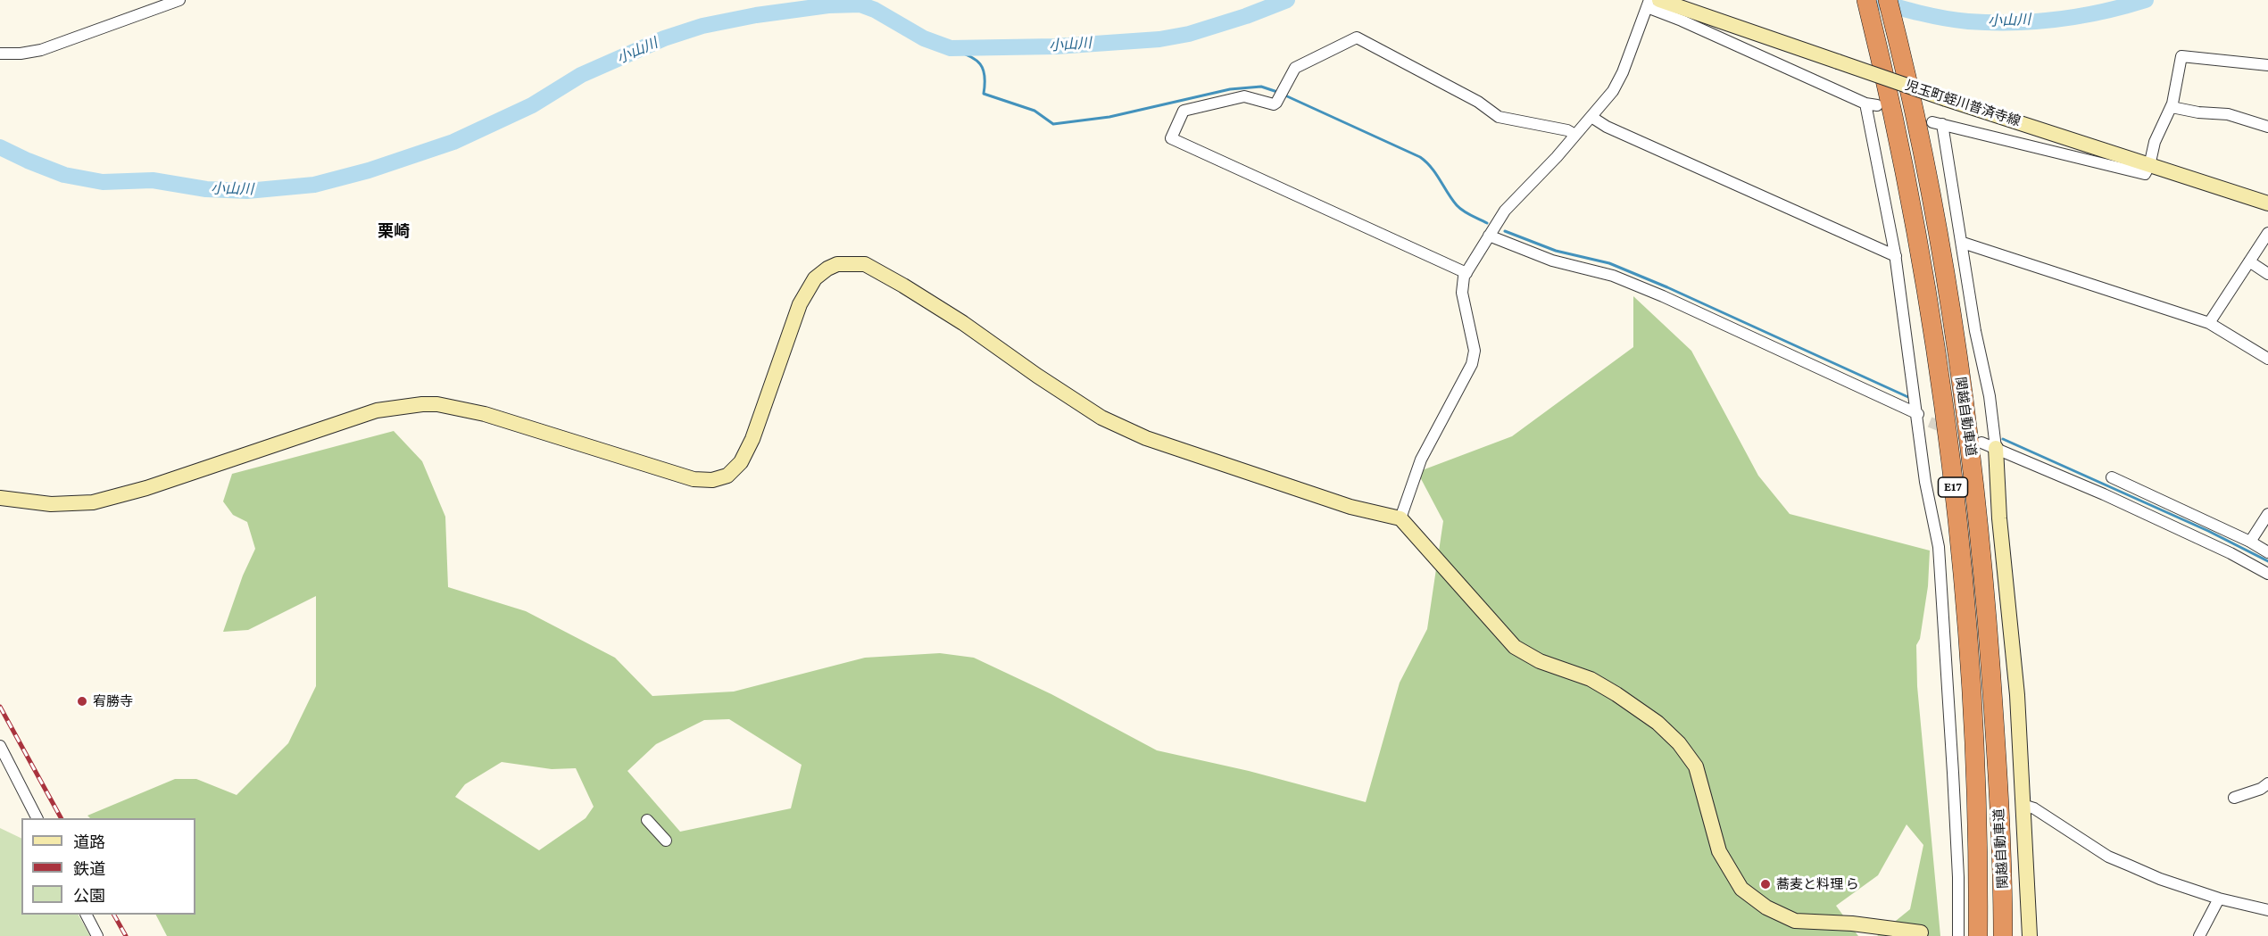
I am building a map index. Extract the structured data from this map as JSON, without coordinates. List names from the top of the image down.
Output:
{
  "streets": {
    "highway": ["関越自動車道", "E17"],
    "street": ["児玉町蛭川普済寺線"]
  },
  "districts": ["栗崎"],
  "water": ["小山川"],
  "places": ["宥勝寺", "蕎麦と料理 ら"],
  "legend": ["道路", "鉄道", "公園"]
}
